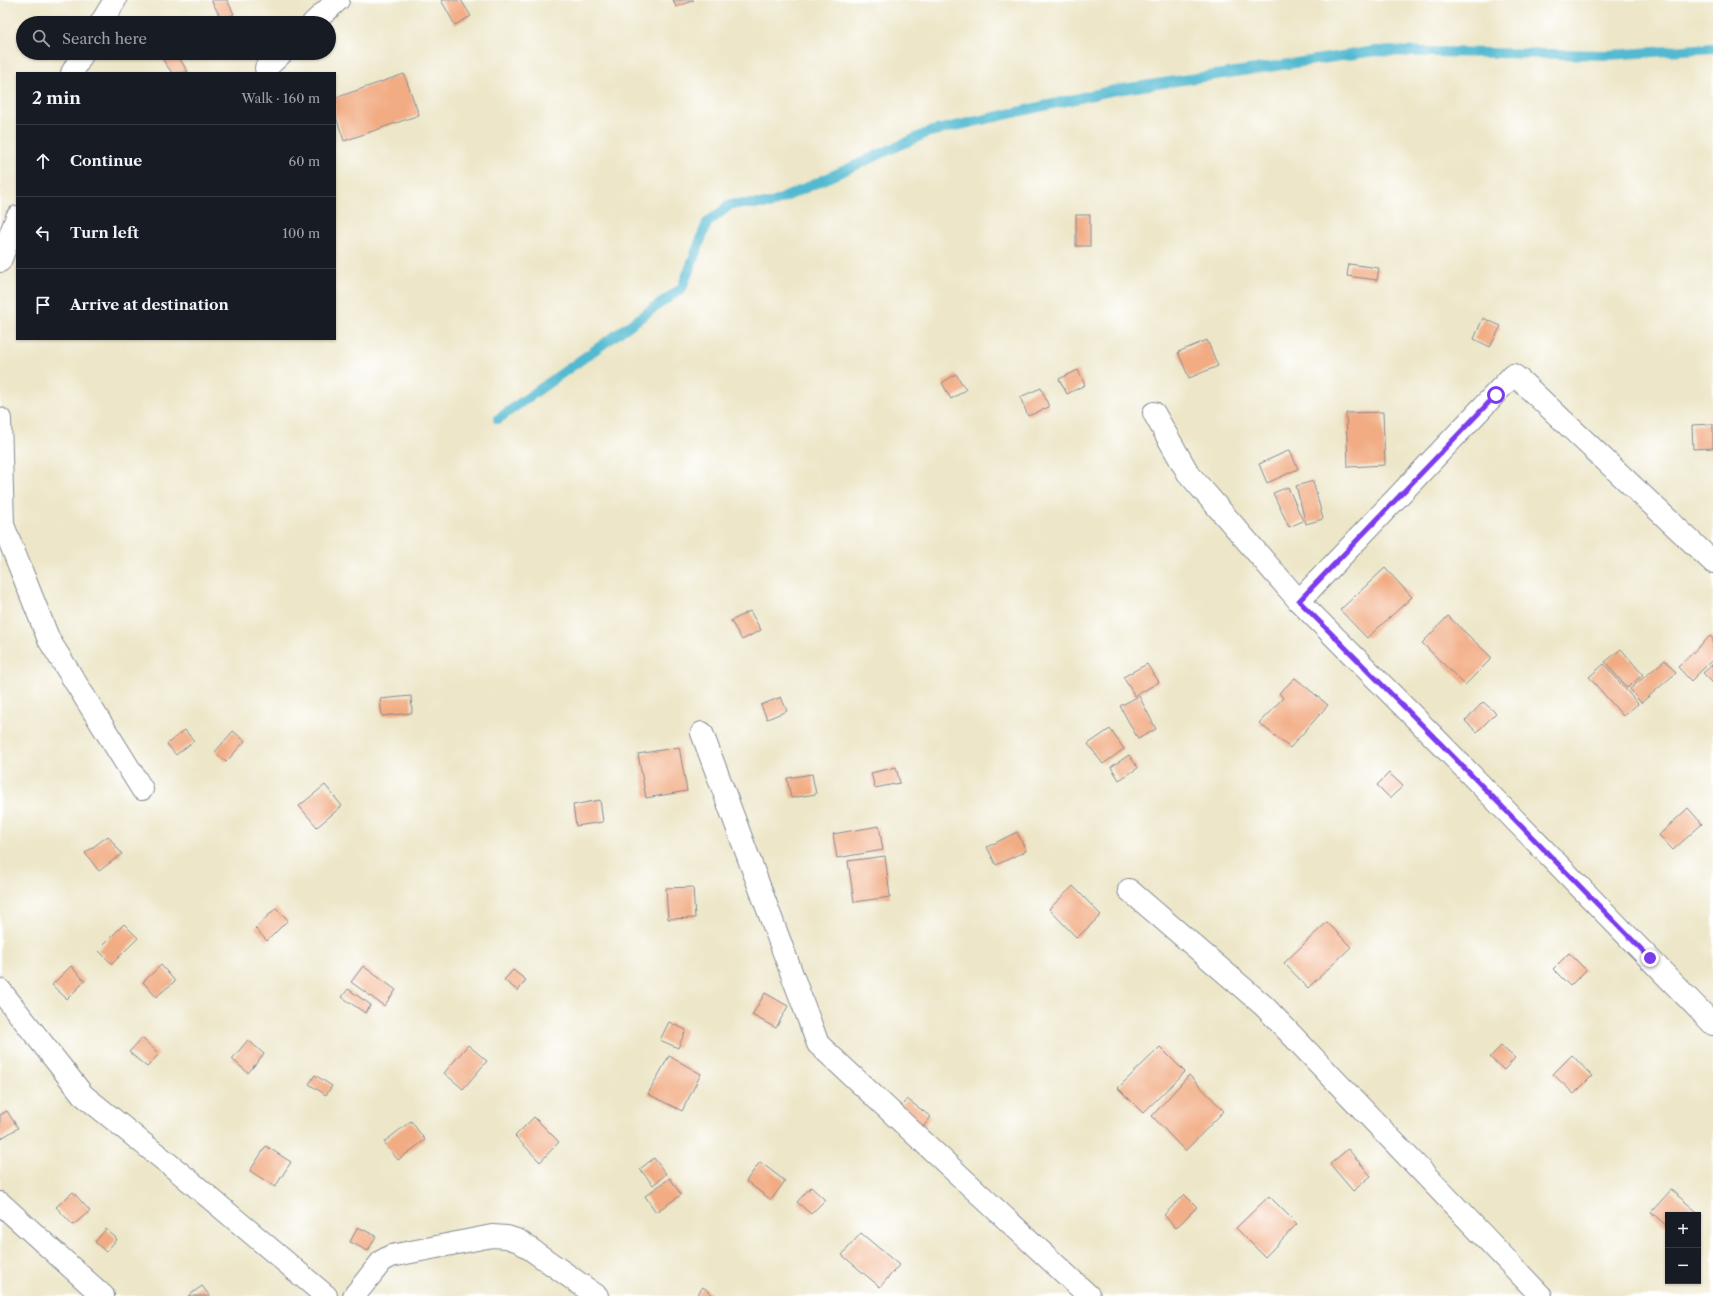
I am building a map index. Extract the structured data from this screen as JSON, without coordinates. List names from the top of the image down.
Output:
{
  "page": {
    "search": "Search here",
    "heading": ["2 min", "Walk · 160 m"],
    "list": [
      ["Continue", "60 m"],
      ["Turn left", "100 m"],
      "Arrive at destination"
    ],
    "map_buttons": ["+", "−"]
  }
}
